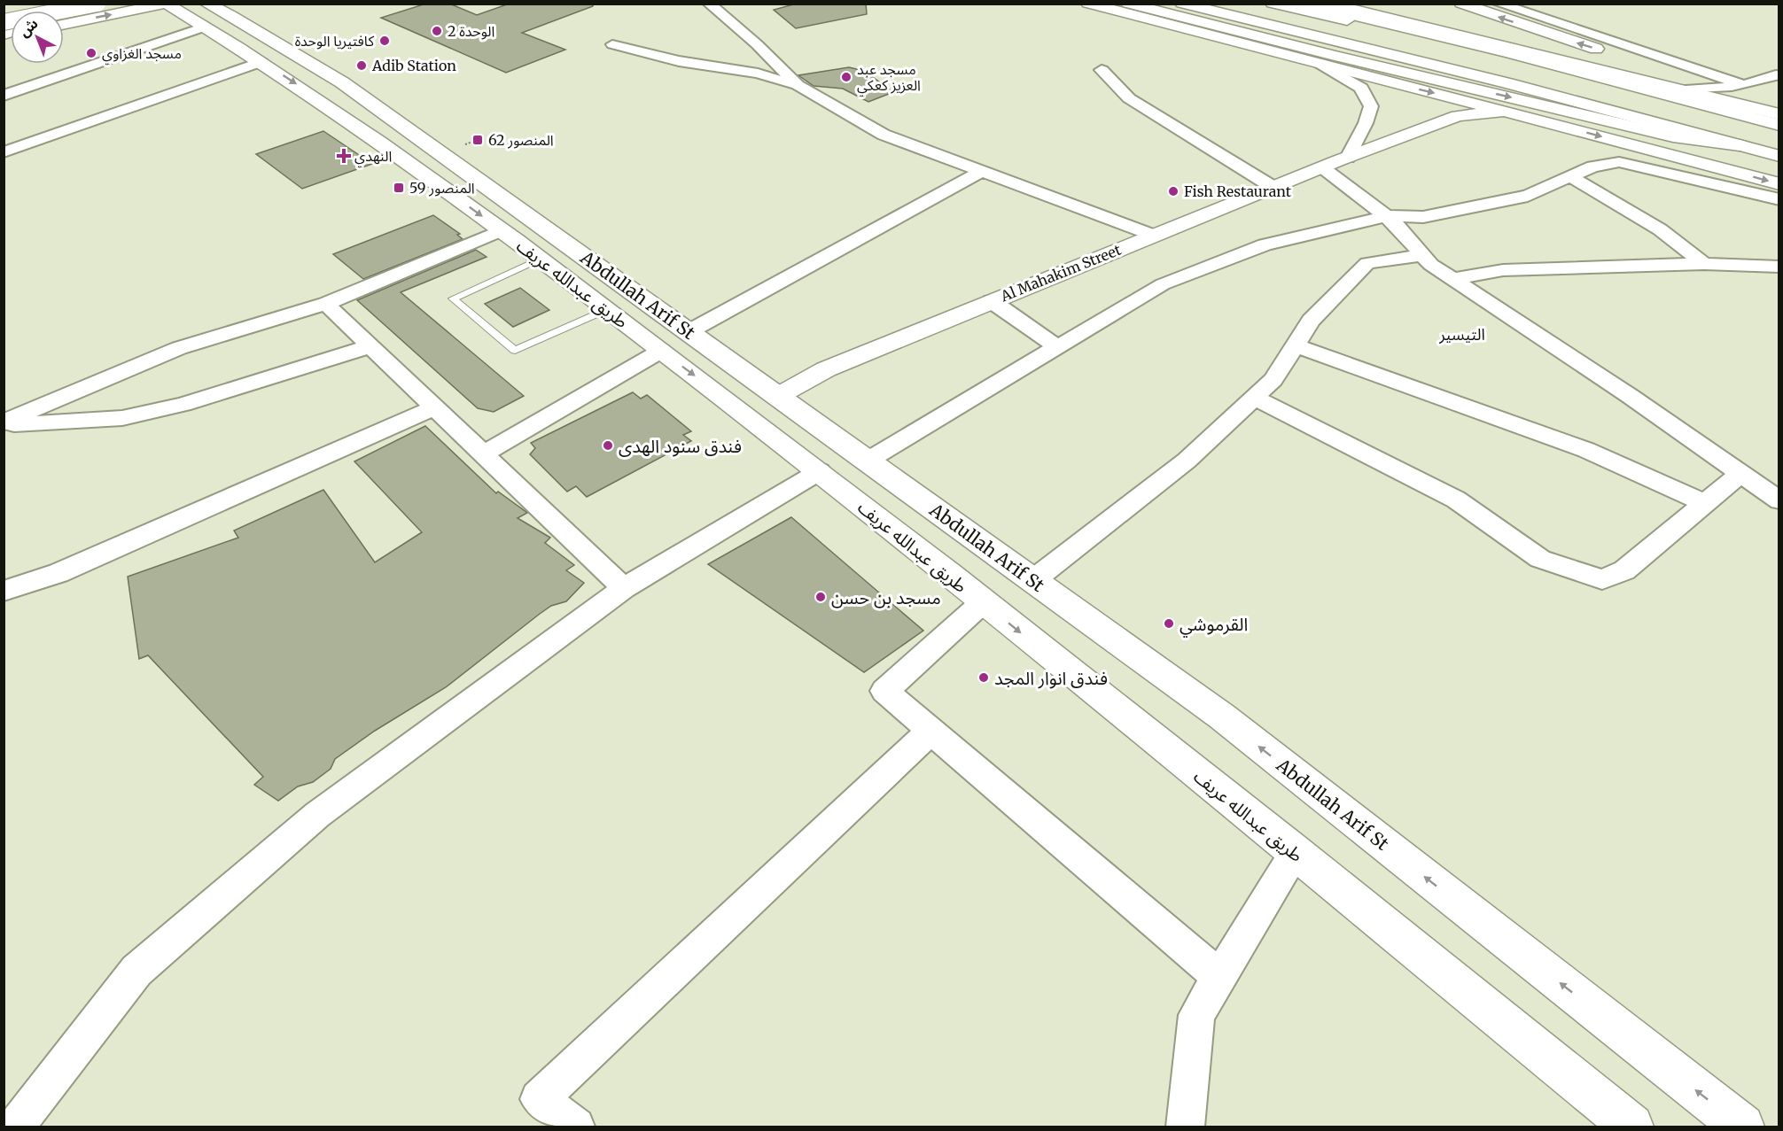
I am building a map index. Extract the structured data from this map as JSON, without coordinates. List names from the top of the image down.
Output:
{
  "streets": {
    "main road": ["Al Mahakim Street", "طريق عبدالله عريف", "Abdullah Arif St"]
  },
  "crossings": [
    ["Al Mahakim Street", "Abdullah Arif St"],
    ["طريق عبدالله عريف", "Abdullah Arif St"]
  ],
  "one_way": ["طريق عبدالله عريف", "Abdullah Arif St"],
  "districts": ["التيسير"],
  "places": {
    "other": [
      "الوحدة 2",
      "كافتيريا الوحدة",
      "مسجد الغزاوي",
      "Adib Station",
      "مسجد عبد العزيز كعكي",
      "Fish Restaurant",
      "فندق سنود الهدى",
      "مسجد بن حسن",
      "القرموشي",
      "فندق انوار المجد"
    ],
    "transit": ["المنصور 62", "المنصور 59"],
    "health": ["النهدي"]
  },
  "north": "top left"
}
